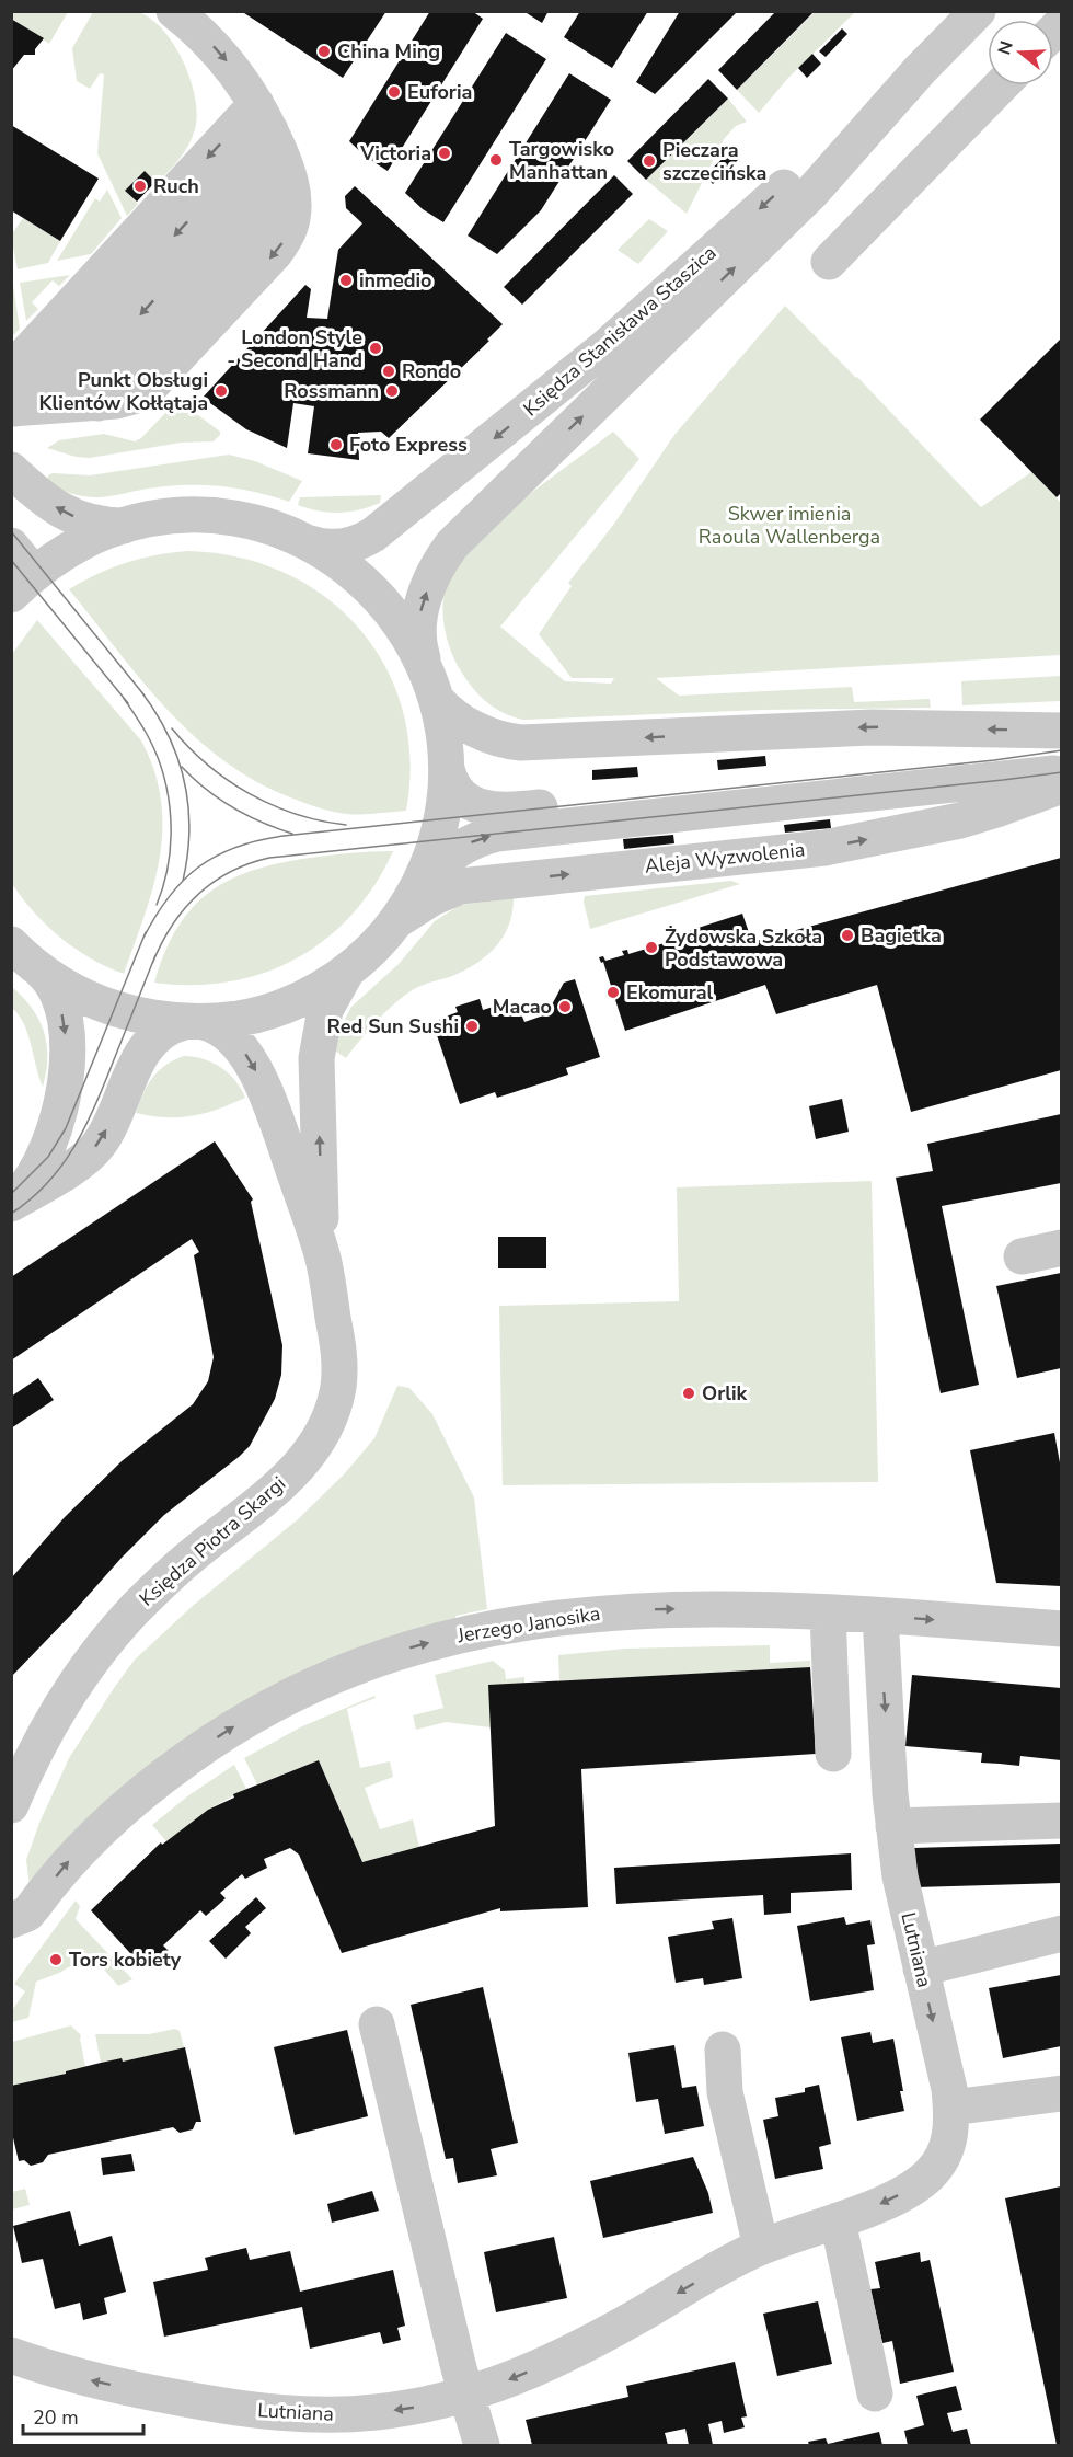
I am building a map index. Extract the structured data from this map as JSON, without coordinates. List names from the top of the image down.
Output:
{
  "streets": {
    "street": [
      "Księdza Stanisława Staszica",
      "Aleja Wyzwolenia",
      "Księdza Piotra Skargi",
      "Jerzego Janosika",
      "Lutniana"
    ]
  },
  "crossings": [
    ["Jerzego Janosika", "Lutniana"]
  ],
  "one_way": ["Jerzego Janosika"],
  "parks": ["Skwer imienia Raoula Wallenberga"],
  "places": [
    "China Ming",
    "Euforia",
    "Victoria",
    "Targowisko Manhattan",
    "Pieczara szczecińska",
    "Ruch",
    "inmedio",
    "London Style - Second Hand",
    "Rondo",
    "Punkt Obsługi Klientów Kołłątaja",
    "Rossmann",
    "Foto Express",
    "Bagietka",
    "Żydowska Szkoła Podstawowa",
    "Ekomural",
    "Macao",
    "Red Sun Sushi",
    "Orlik",
    "Tors kobiety"
  ],
  "scale_bar": "20 m",
  "north": "left"
}
